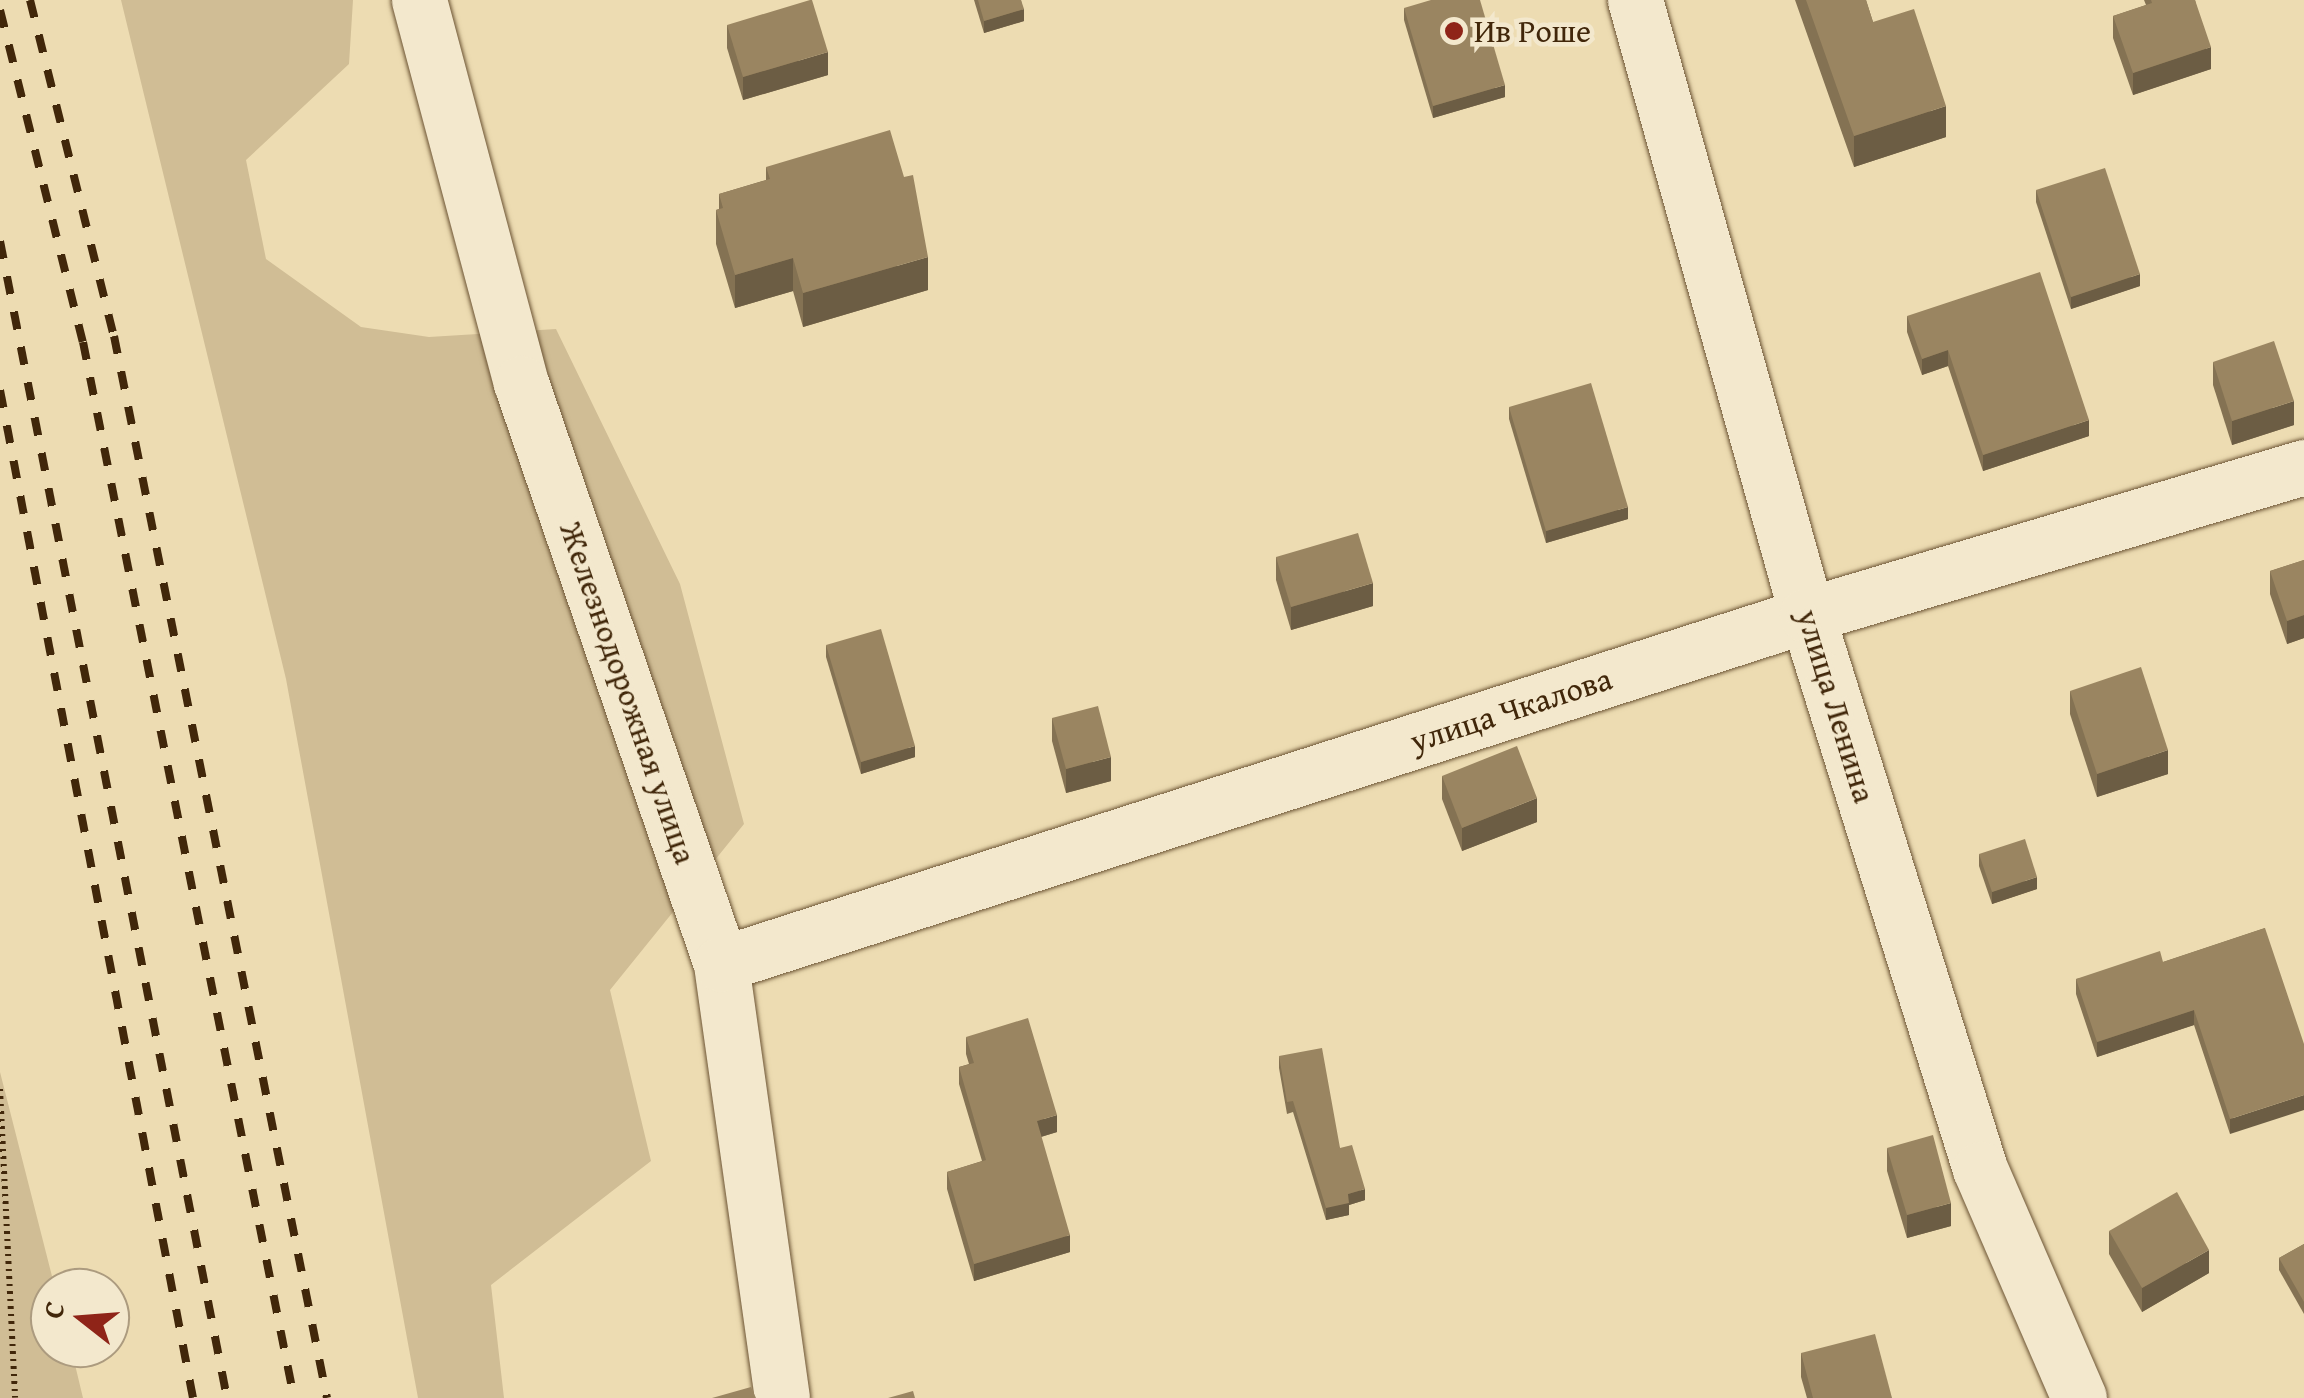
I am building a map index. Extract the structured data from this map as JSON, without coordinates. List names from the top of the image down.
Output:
{
  "streets": {
    "street": ["Железнодорожная улица", "улица Ленина", "улица Чкалова"]
  },
  "crossings": [
    ["Железнодорожная улица", "улица Чкалова"],
    ["улица Ленина", "улица Чкалова"]
  ],
  "places": ["Ив Роше"],
  "north": "left"
}
